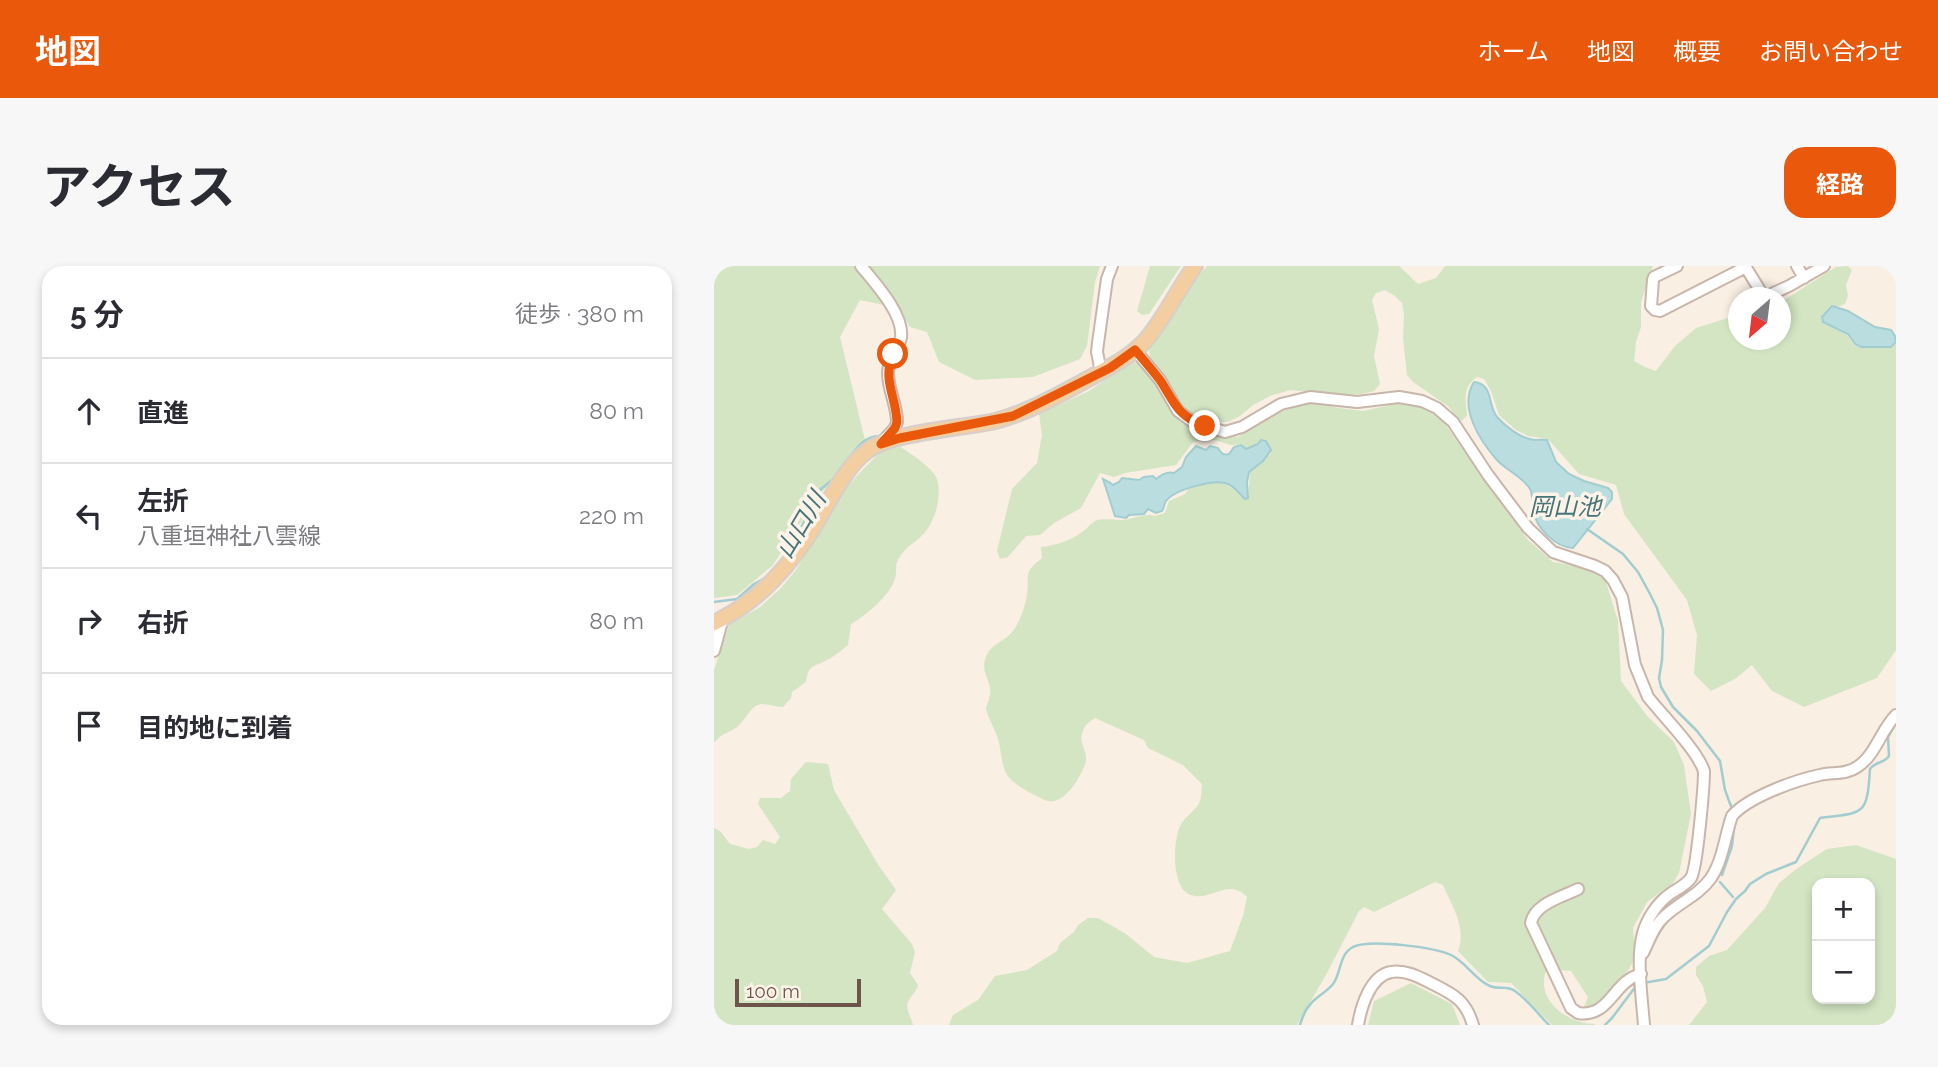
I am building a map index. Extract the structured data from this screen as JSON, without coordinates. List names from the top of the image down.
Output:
{
  "water": ["岡山池", "山口川"],
  "scale_bar": "100 m",
  "north": "bottom left",
  "page": {
    "header": "地図",
    "nav": [
      "ホーム",
      "地図",
      "概要",
      "お問い合わせ"
    ],
    "title": "アクセス",
    "buttons": "経路",
    "heading": ["5 分", "徒歩 · 380 m"],
    "list": [
      ["直進", "80 m"],
      ["左折", "八重垣神社八雲線", "220 m"],
      ["右折", "80 m"],
      "目的地に到着"
    ],
    "map_buttons": ["+", "−"],
    "scale": "100 m"
  }
}
